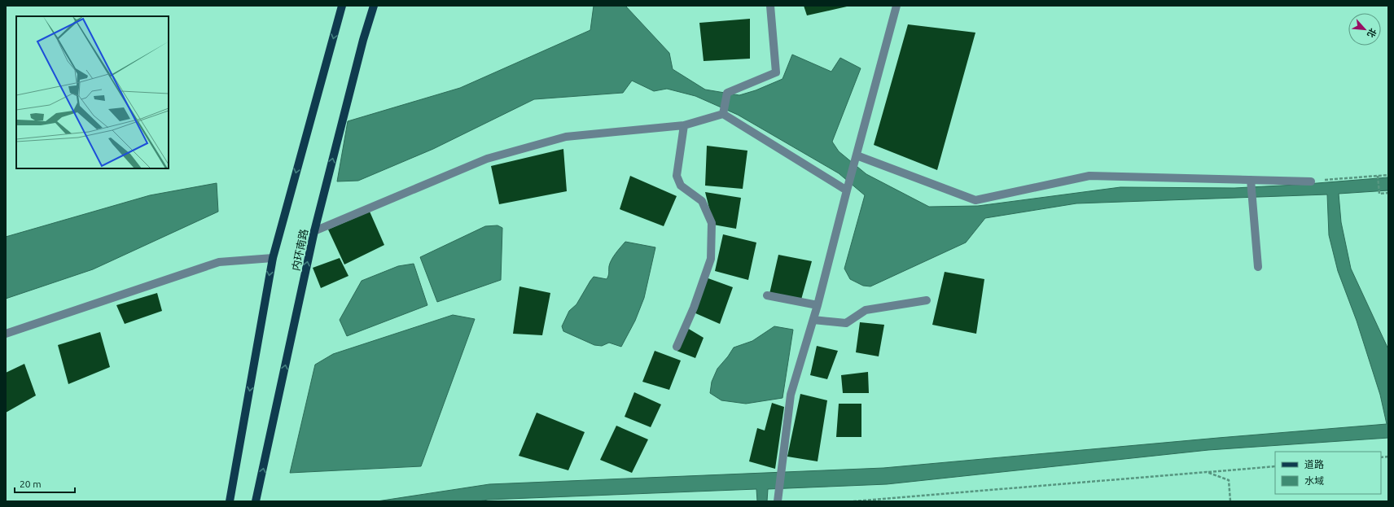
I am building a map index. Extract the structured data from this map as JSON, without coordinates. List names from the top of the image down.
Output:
{
  "streets": {
    "main road": ["内环南路"]
  },
  "legend": ["道路", "水域"],
  "scale_bar": "20 m",
  "north": "bottom right"
}
